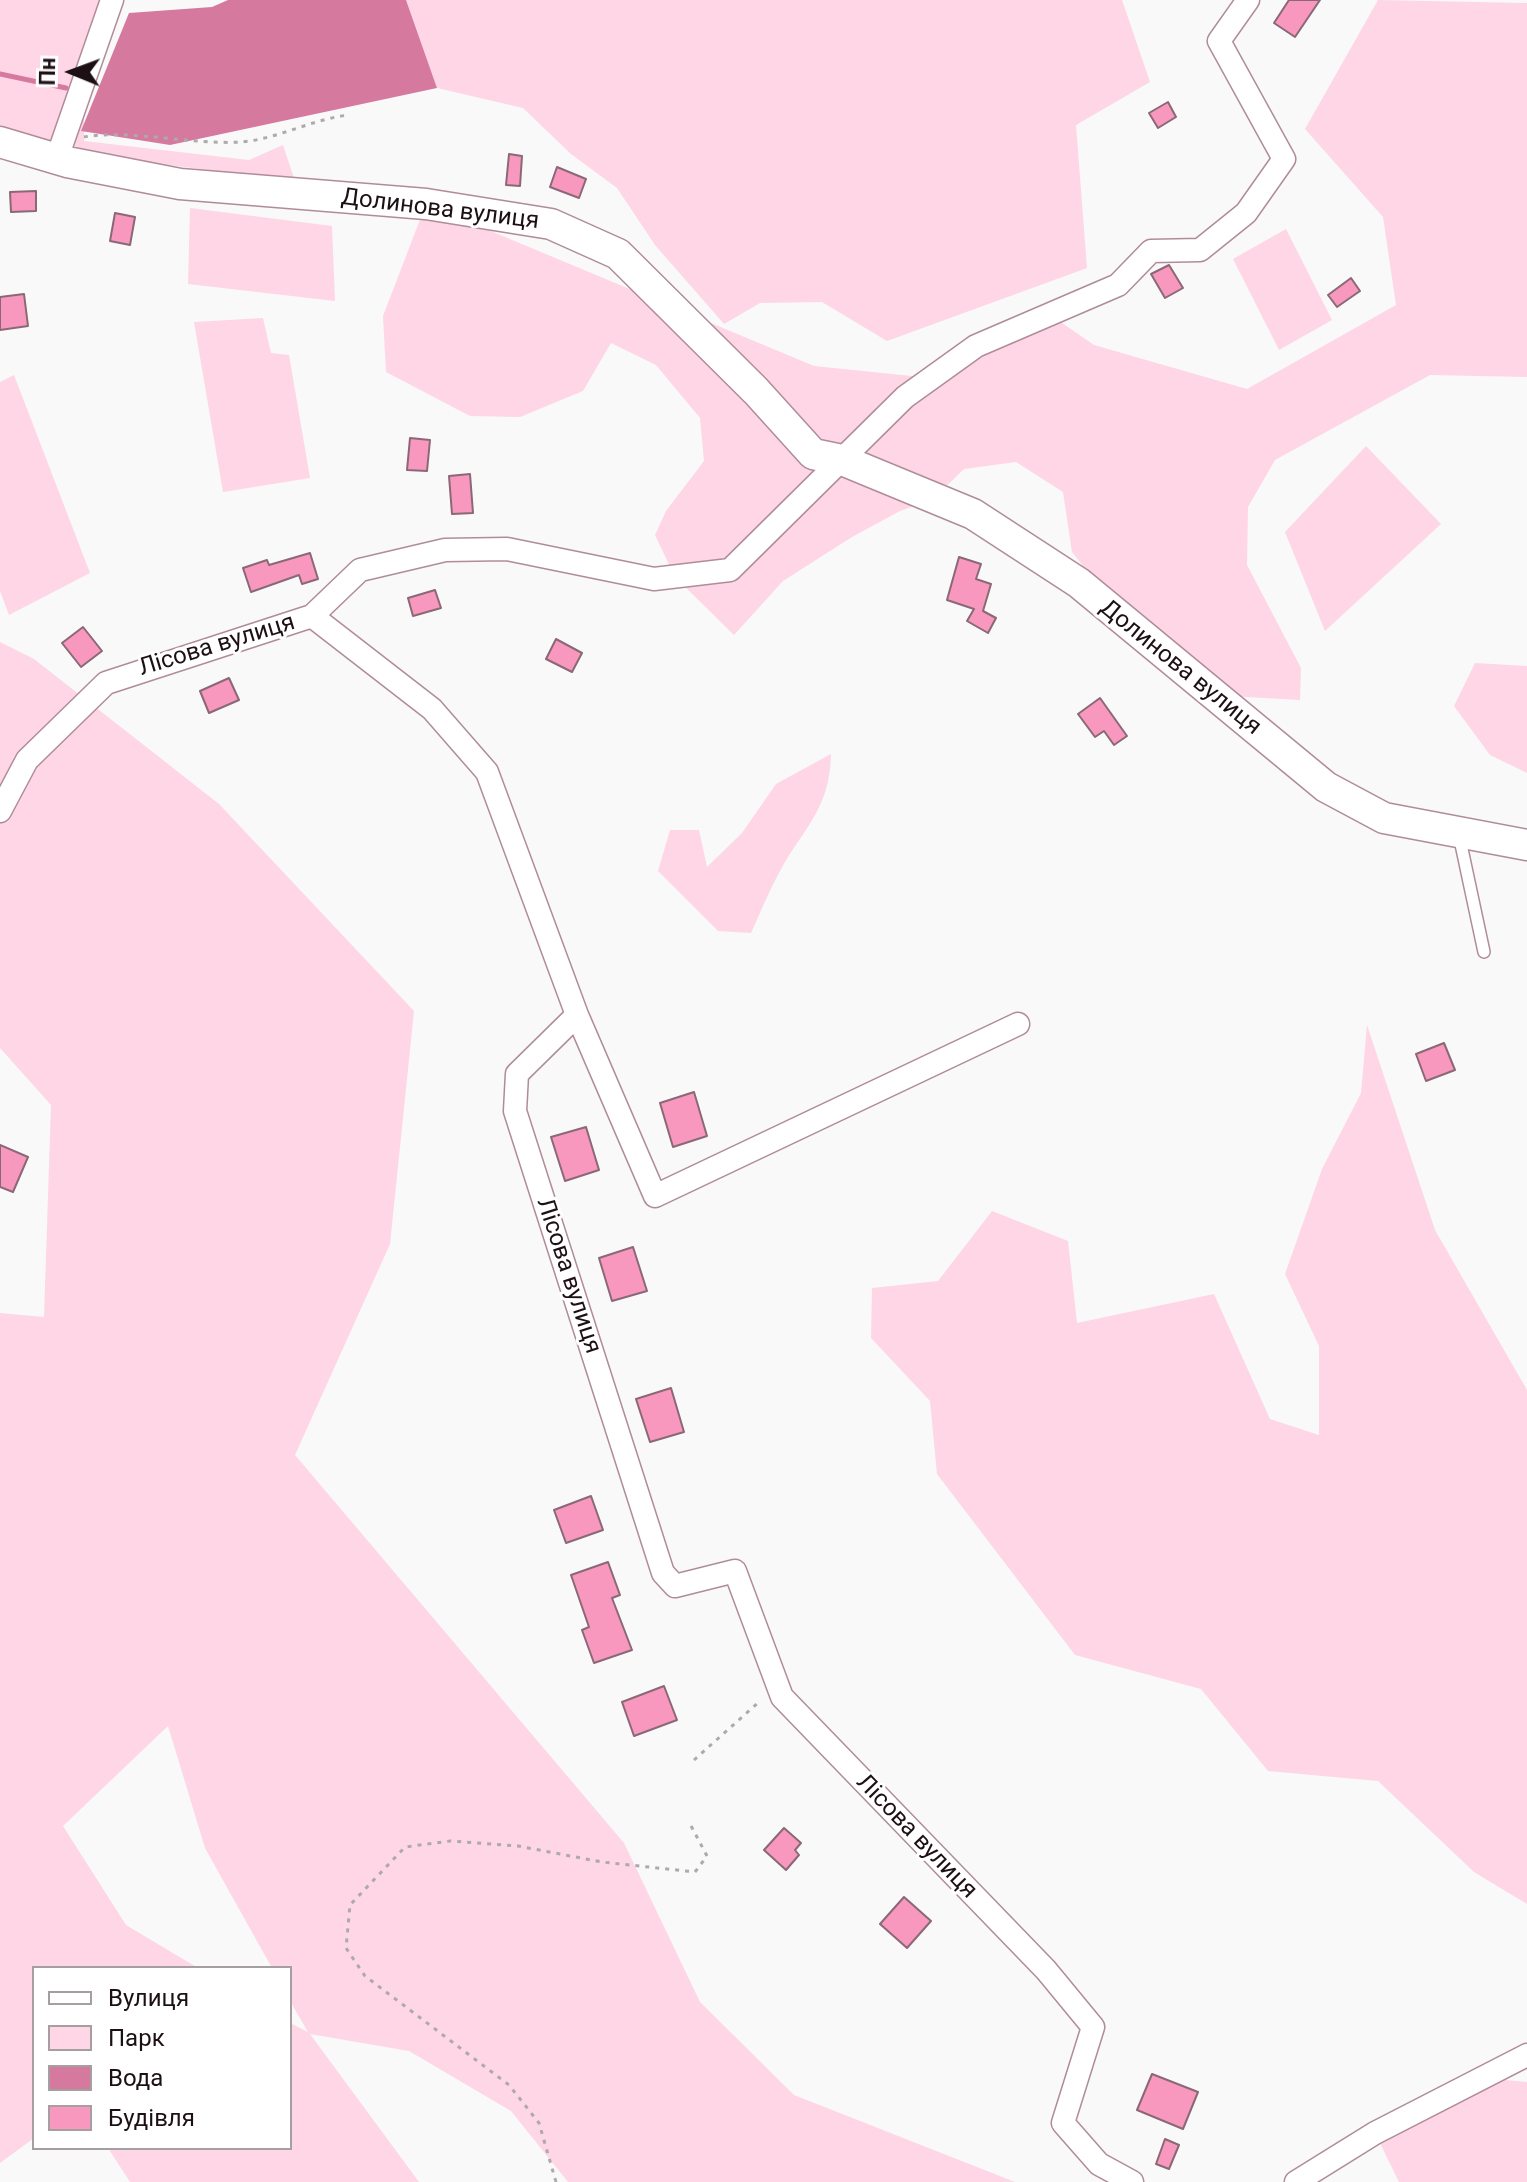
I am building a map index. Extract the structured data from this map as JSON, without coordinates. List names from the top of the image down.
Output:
{
  "streets": {
    "street": ["Долинова вулиця", "Лісова вулиця"]
  },
  "legend": [
    "Вулиця",
    "Парк",
    "Вода",
    "Будівля"
  ],
  "north": "left"
}
